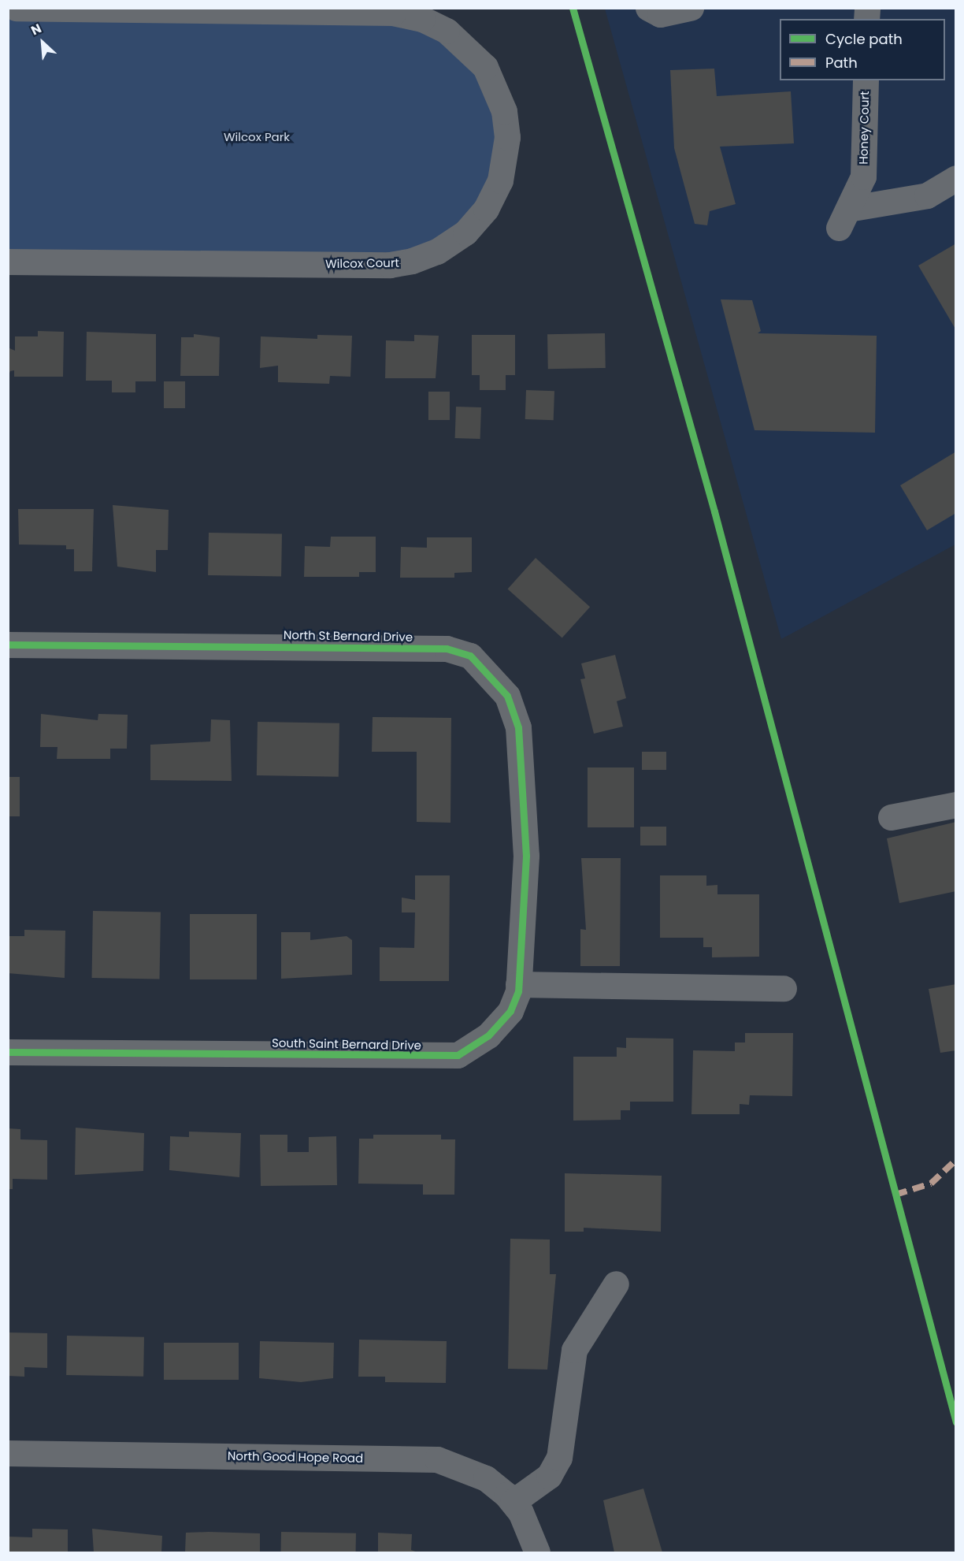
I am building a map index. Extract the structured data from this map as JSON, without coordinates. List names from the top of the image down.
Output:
{
  "streets": {
    "street": [
      "Honey Court",
      "Wilcox Court",
      "North St Bernard Drive",
      "South Saint Bernard Drive",
      "North Good Hope Road"
    ]
  },
  "crossings": [
    ["North St Bernard Drive", "South Saint Bernard Drive"]
  ],
  "parks": ["Wilcox Park"],
  "legend": ["Cycle path", "Path"],
  "north": "top left"
}
